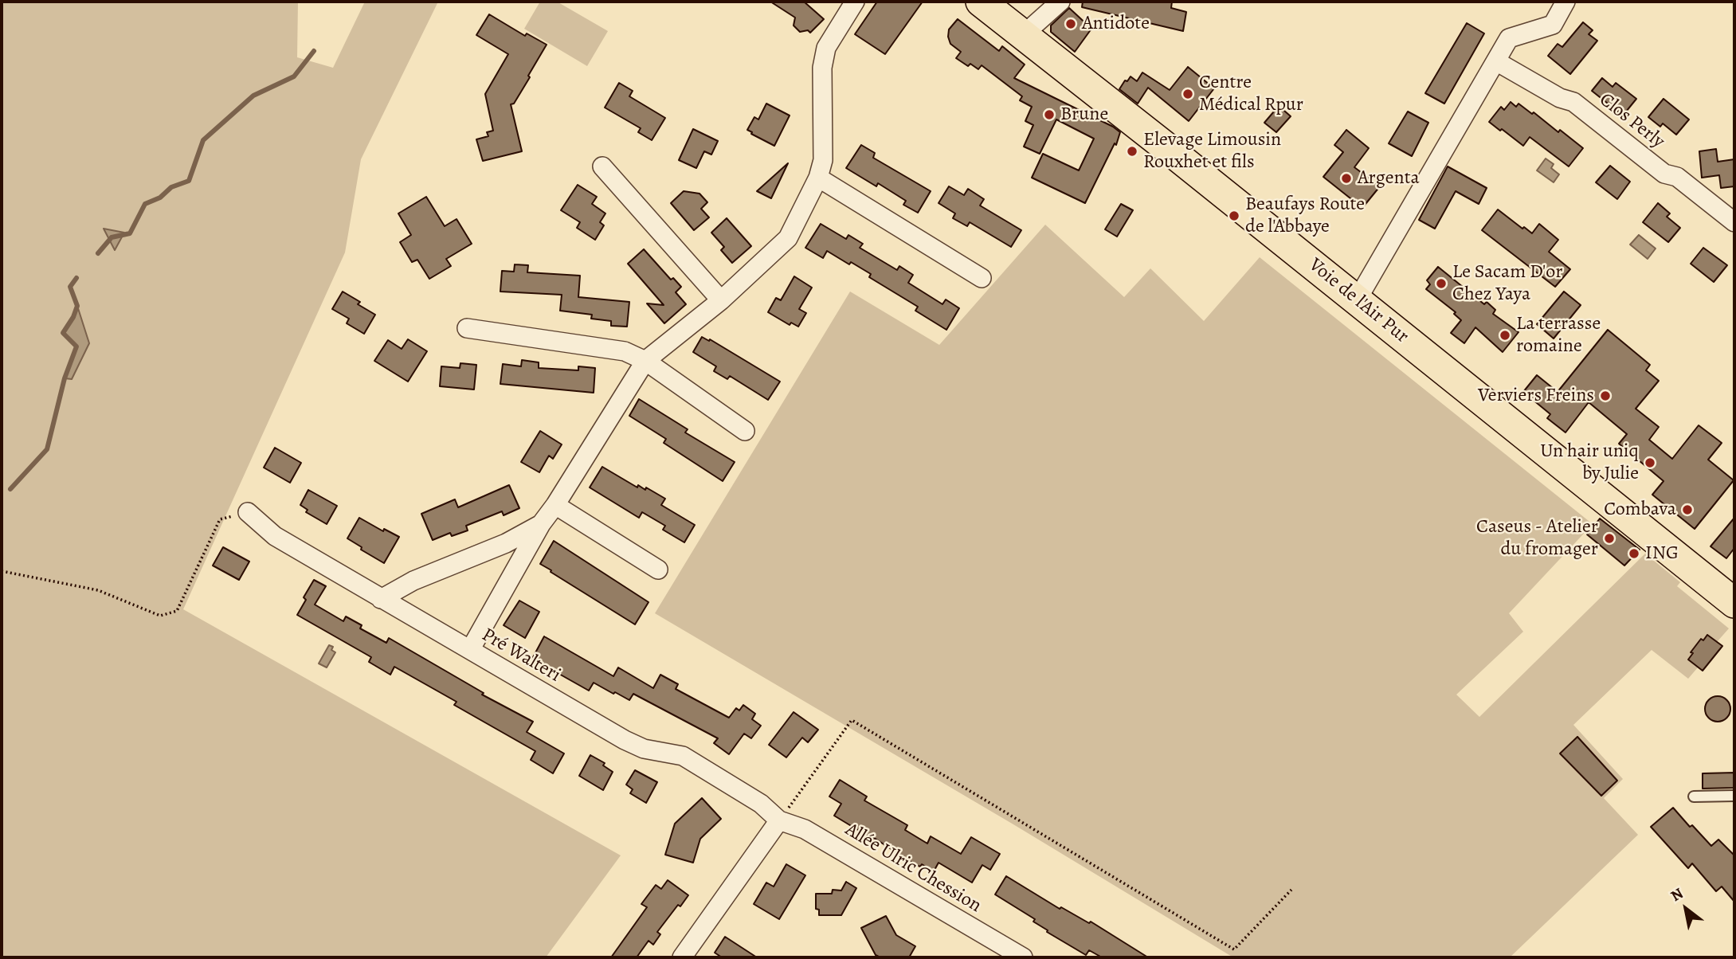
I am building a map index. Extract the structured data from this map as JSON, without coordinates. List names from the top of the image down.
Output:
{
  "streets": {
    "main road": ["Voie de l'Air Pur"],
    "street": ["Clos Perly", "Pré Walteri", "Allée Ulric Chession"]
  },
  "crossings": [
    ["Pré Walteri", "Allée Ulric Chession"]
  ],
  "places": [
    "Antidote",
    "Centre Médical Rpur",
    "Brune",
    "Elevage Limousin Rouxhet et fils",
    "Argenta",
    "Beaufays Route de l'Abbaye",
    "Le Sacam D'or Chez Yaya",
    "La terrasse romaine",
    "Verviers Freins",
    "Un hair uniq by Julie",
    "Combava",
    "Caseus - Atelier du fromager",
    "ING"
  ],
  "north": "top left"
}
